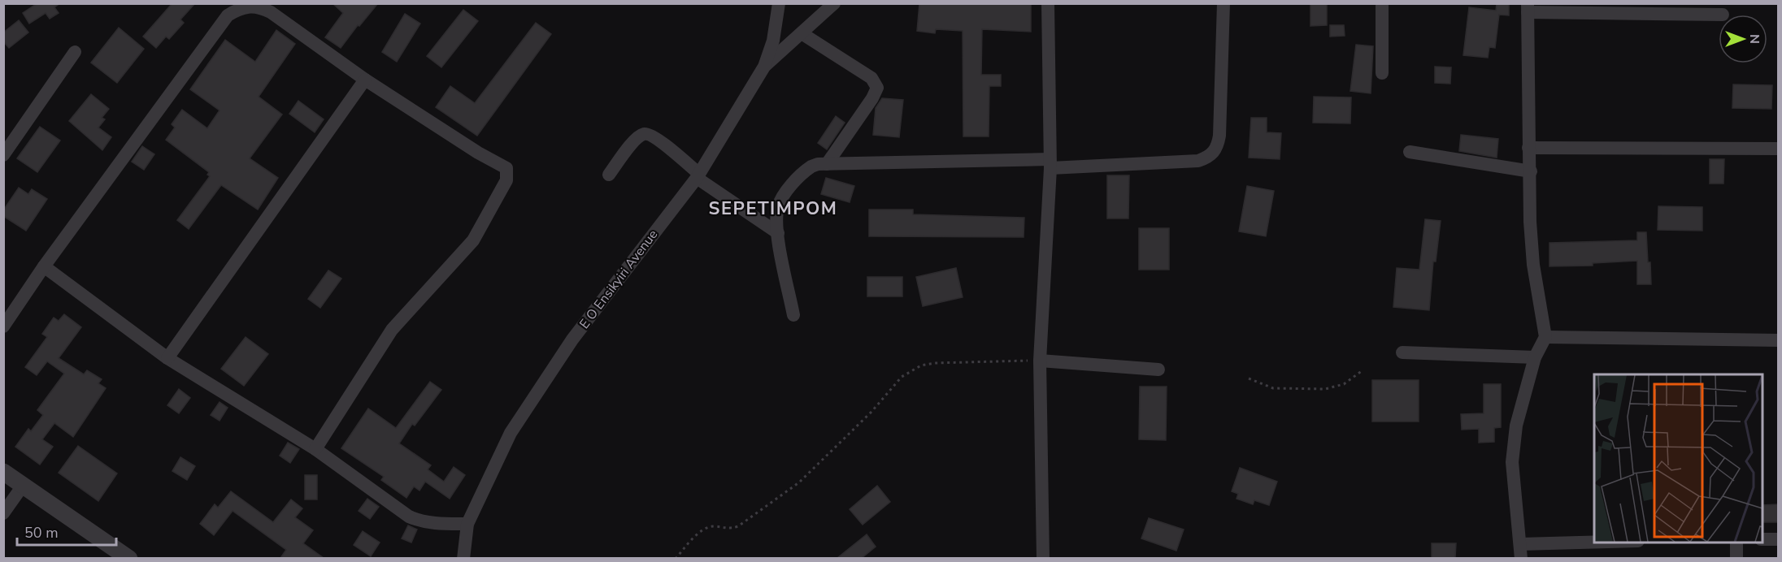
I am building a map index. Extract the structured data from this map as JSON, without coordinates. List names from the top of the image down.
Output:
{
  "streets": {
    "street": ["E O Ensikyiri Avenue"]
  },
  "districts": ["SEPETIMPOM"],
  "scale_bar": "50 m",
  "north": "right"
}
